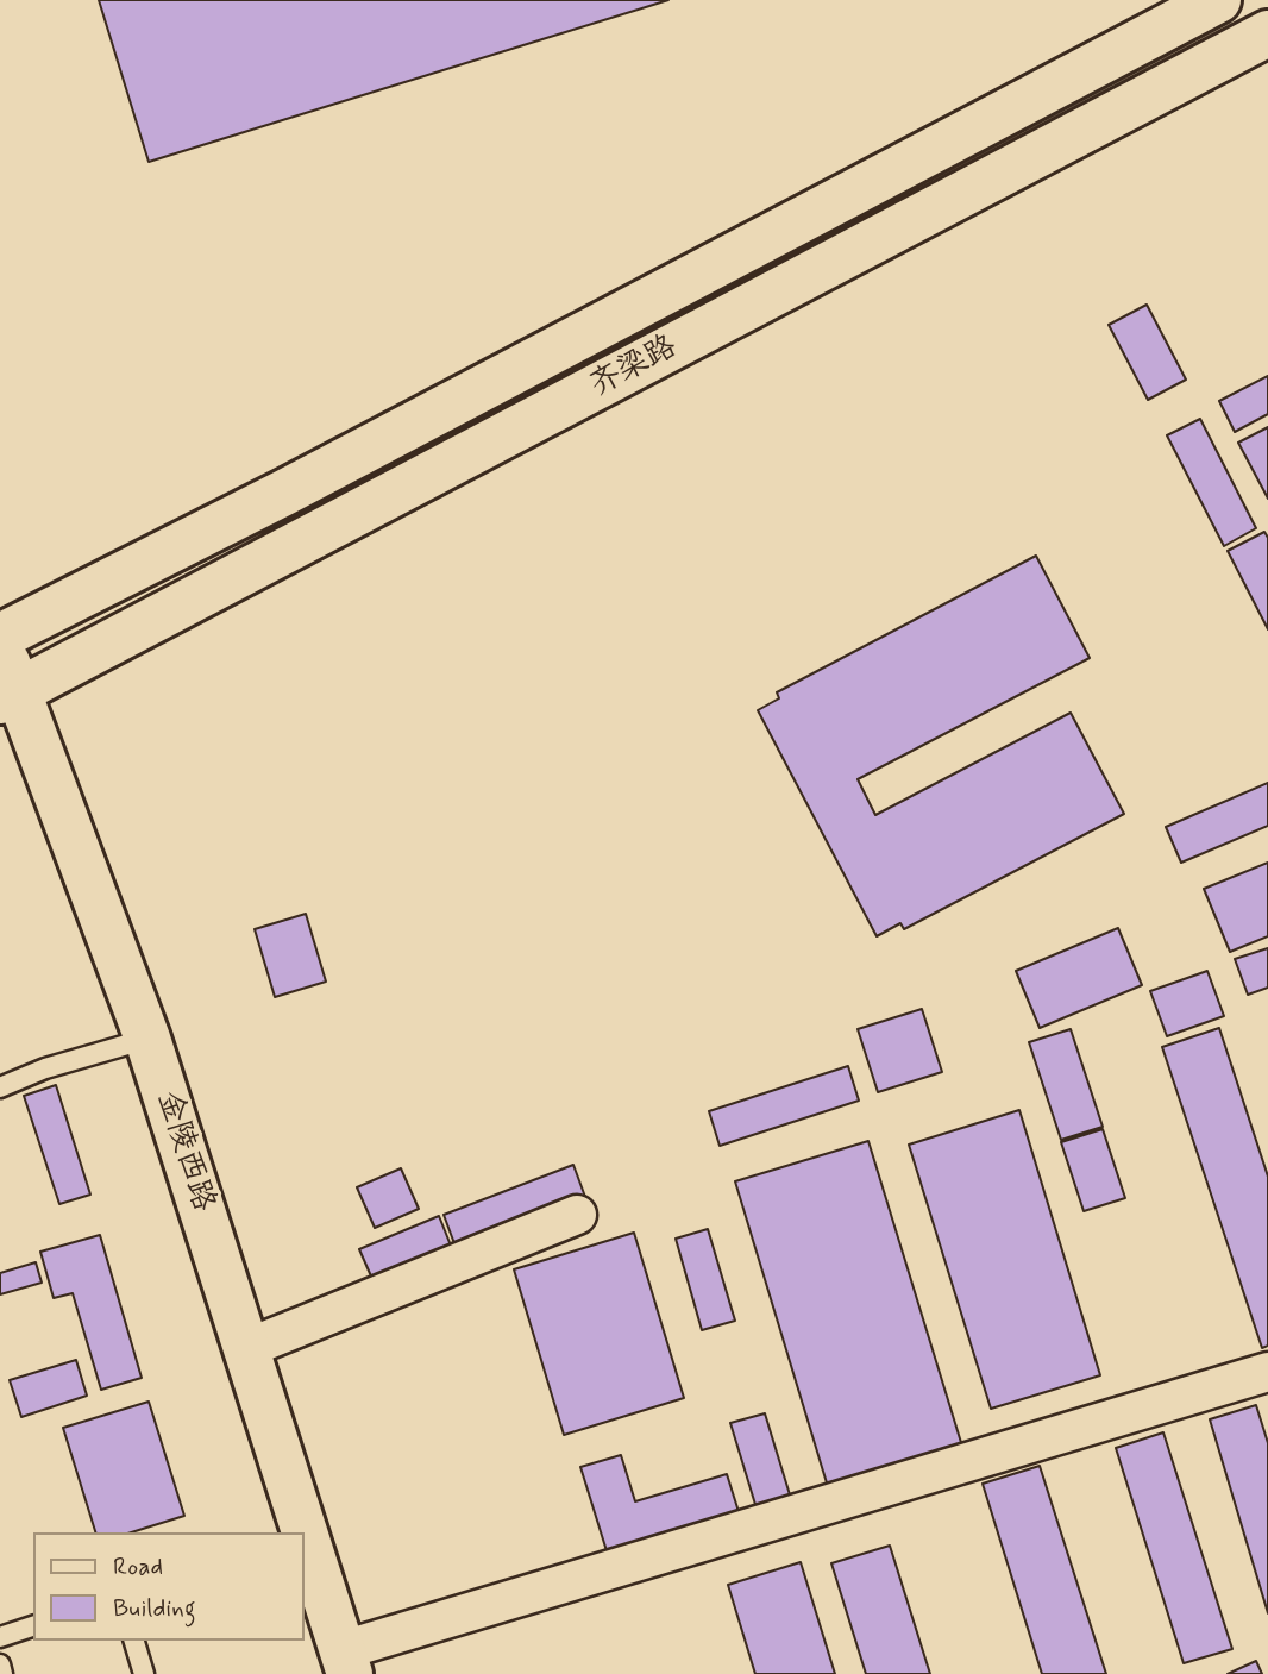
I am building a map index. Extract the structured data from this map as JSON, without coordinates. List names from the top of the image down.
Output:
{
  "streets": {
    "main road": ["齐梁路", "金陵西路"]
  },
  "crossings": [
    ["齐梁路", "金陵西路"]
  ],
  "legend": ["Road", "Building"]
}
